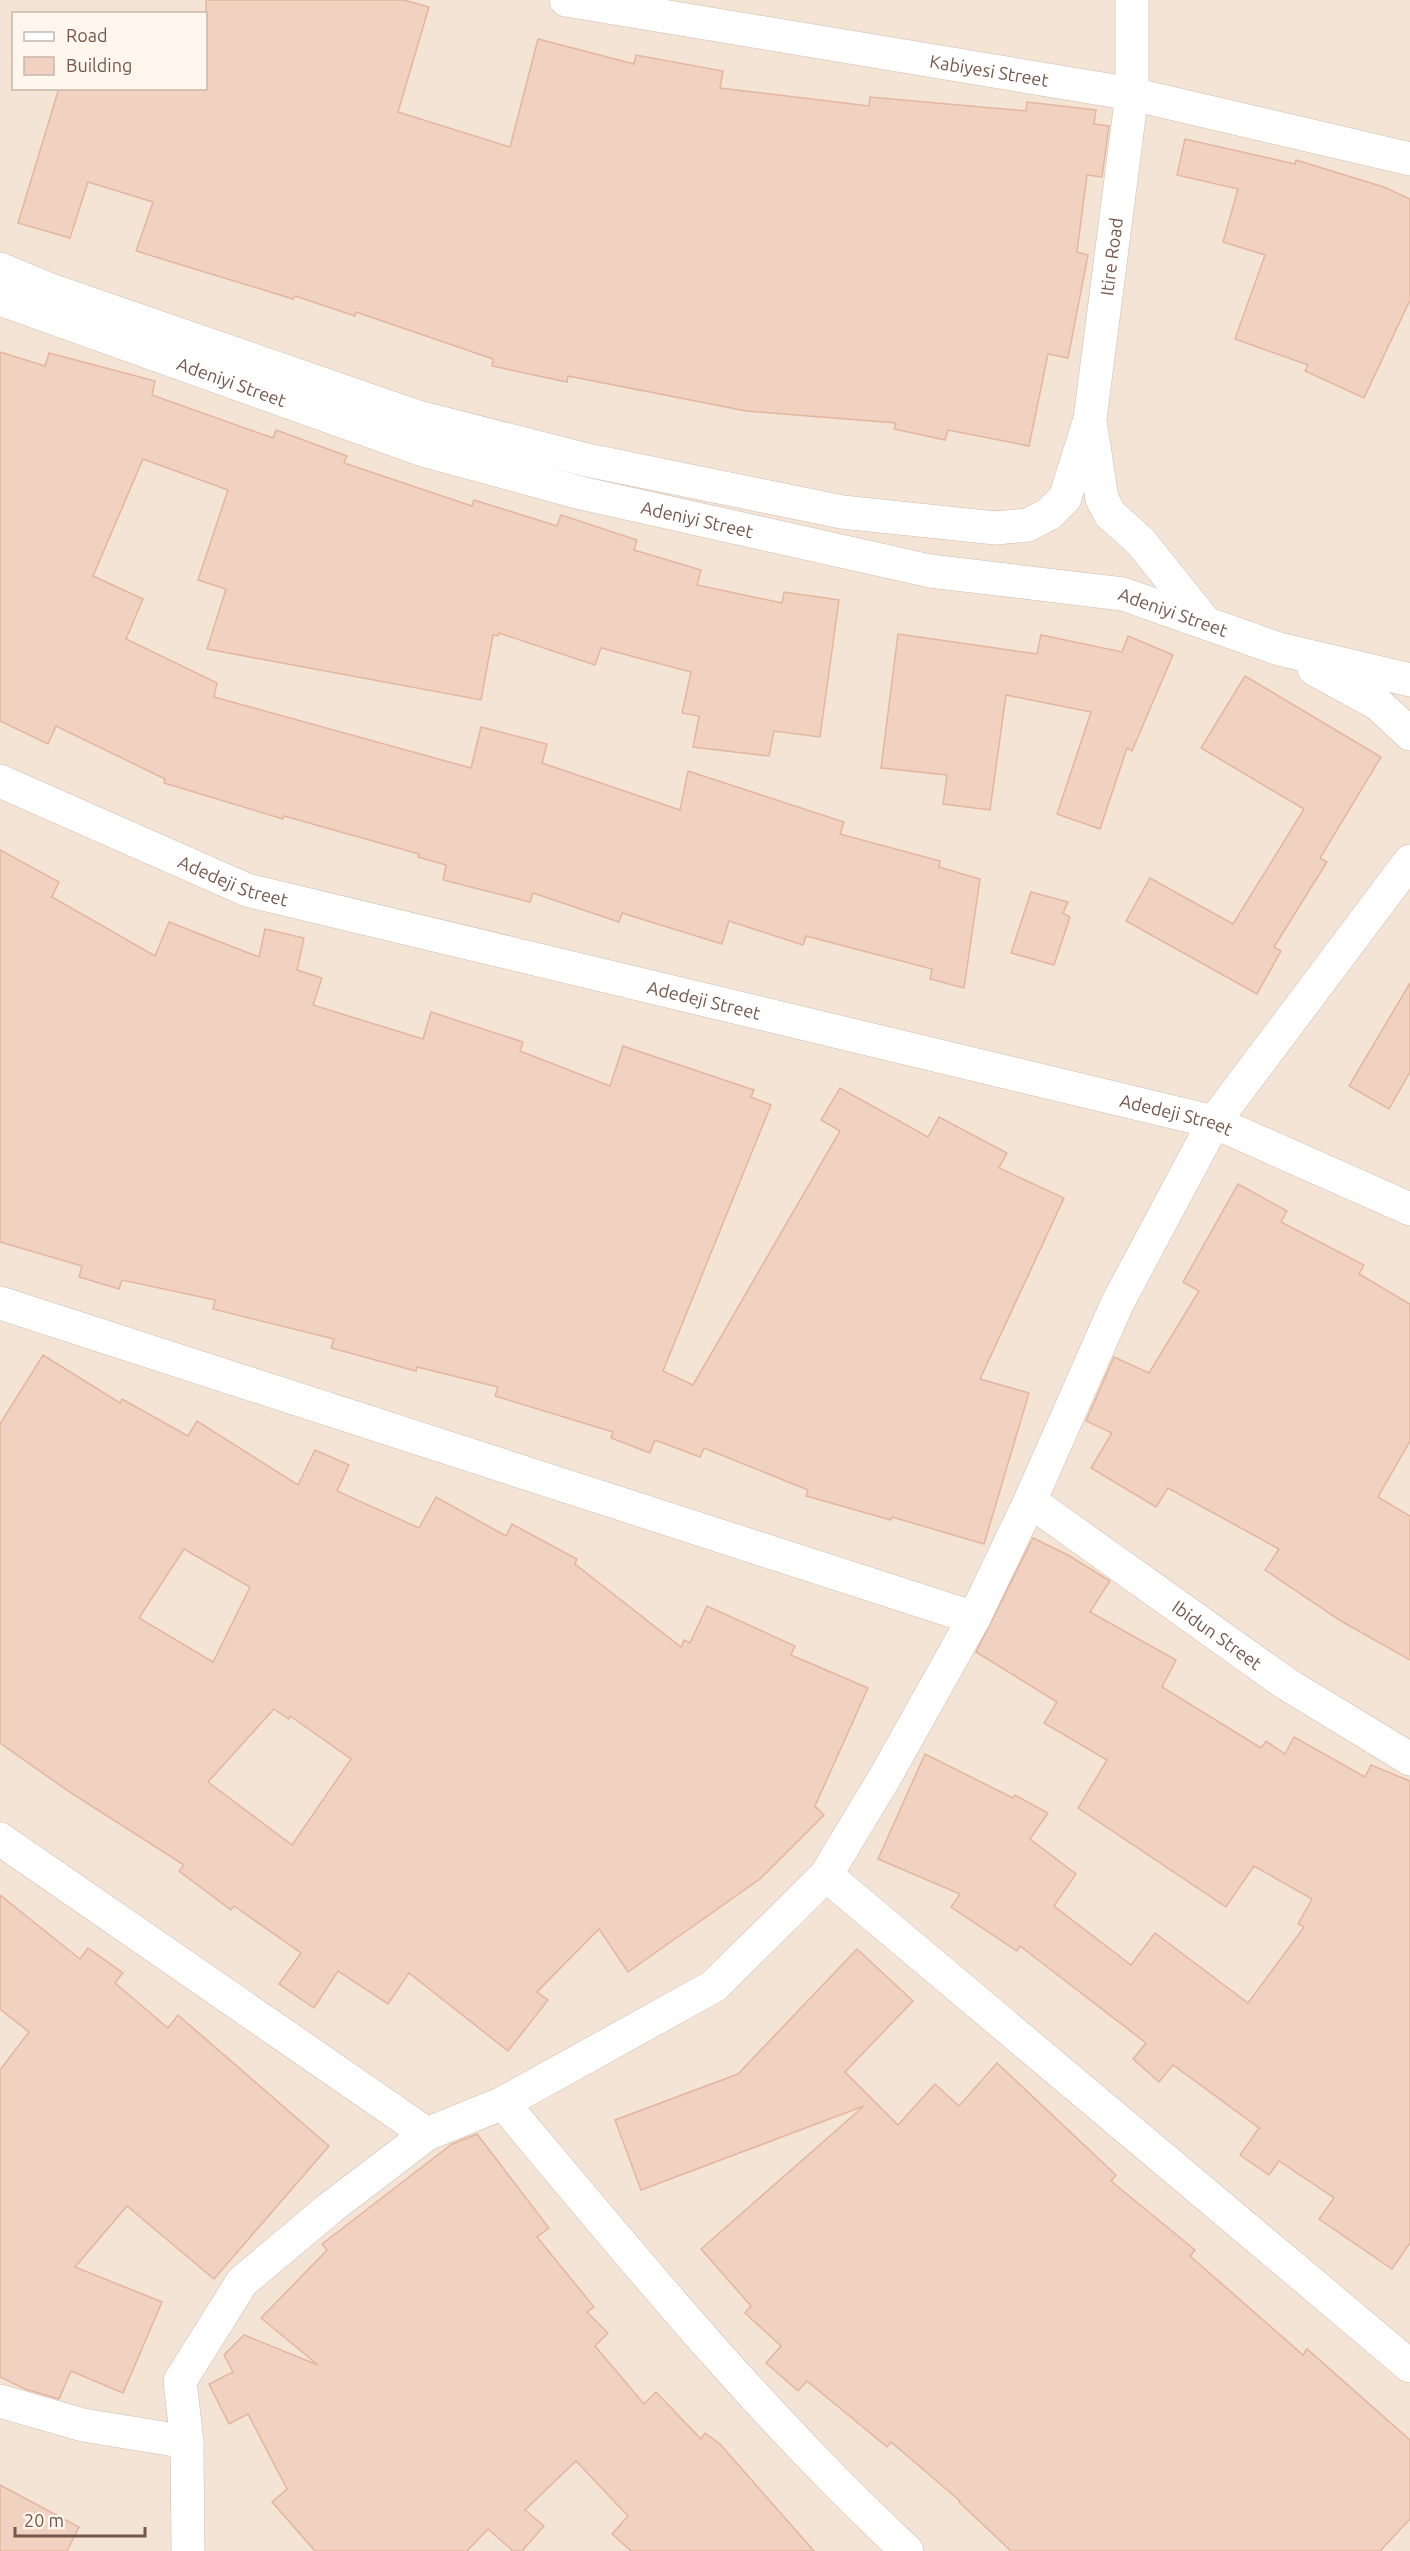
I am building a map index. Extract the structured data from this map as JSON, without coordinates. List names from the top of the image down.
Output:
{
  "streets": {
    "street": [
      "Kabiyesi Street",
      "Itire Road",
      "Adeniyi Street",
      "Adedeji Street",
      "Ibidun Street"
    ]
  },
  "crossings": [
    ["Kabiyesi Street", "Itire Road"],
    ["Itire Road", "Adeniyi Street"]
  ],
  "legend": ["Road", "Building"],
  "scale_bar": "20 m"
}
